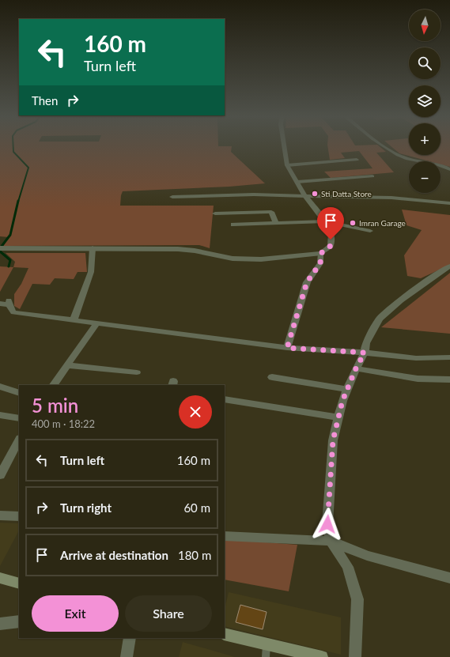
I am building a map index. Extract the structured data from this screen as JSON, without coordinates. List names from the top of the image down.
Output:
{
  "places": ["Sti Datta Store", "Imran Garage"],
  "north": "bottom",
  "page": {
    "map_buttons": ["+", "−"],
    "turn": ["160 m", "Turn left"],
    "then": "Then",
    "heading": ["5 min", "400 m · 18:22"],
    "list": [
      {
        "name": "Turn left",
        "value": "160 m"
      },
      {
        "name": "Turn right",
        "value": "60 m"
      },
      {
        "name": "Arrive at destination",
        "value": "180 m"
      }
    ],
    "buttons": ["Exit", "Share"]
  }
}
